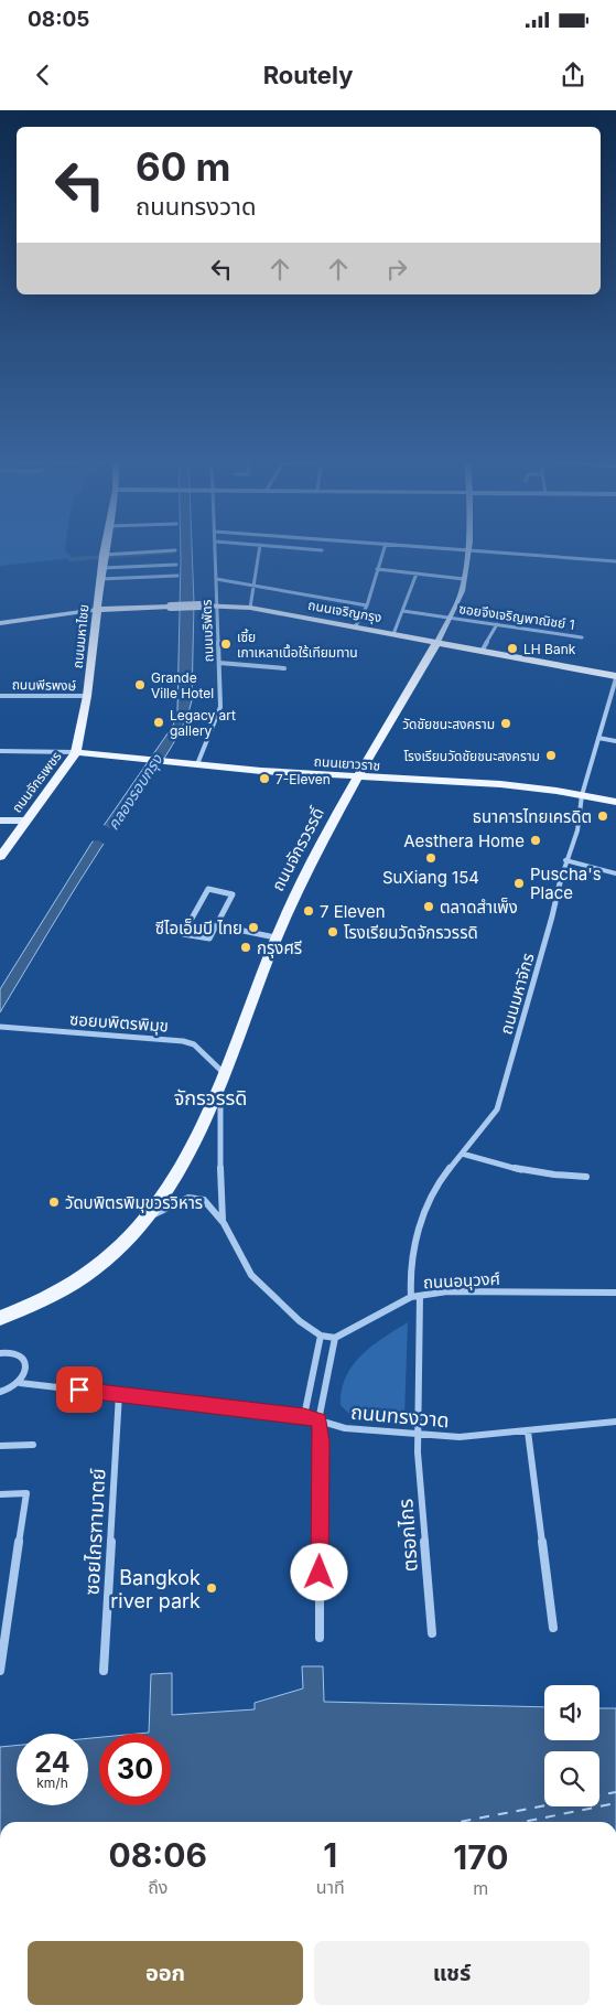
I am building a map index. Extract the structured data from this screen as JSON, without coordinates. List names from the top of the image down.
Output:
{
  "streets": {
    "main road": [
      "ถนนเจริญกรุง",
      "ถนนมหาไชย",
      "ถนนเยาวราช",
      "ถนนจักรเพชร",
      "ถนนจักรวรรดิ์"
    ],
    "street": [
      "ซอยจึงเจริญพาณิชย์ 1",
      "ถนนบริพัตร",
      "ถนนพีรพงษ์",
      "ถนนมหาจักร",
      "ซอยบพิตรพิมุข",
      "ถนนอนุวงศ์",
      "ถนนทรงวาด",
      "ซอยไกรฑามาตย์",
      "ตรอกไกร"
    ]
  },
  "crossings": [
    ["ถนนเจริญกรุง", "ถนนบริพัตร"],
    ["ถนนเจริญกรุง", "ถนนมหาไชย"],
    ["ถนนเจริญกรุง", "ถนนจักรวรรดิ์"],
    ["ถนนเจริญกรุง", "ถนนมหาจักร"],
    ["ถนนบริพัตร", "ถนนเยาวราช"],
    ["ถนนมหาไชย", "ถนนพีรพงษ์"],
    ["ถนนมหาไชย", "ถนนเยาวราช"],
    ["ถนนมหาไชย", "ถนนจักรเพชร"],
    ["ถนนเยาวราช", "ถนนจักรเพชร"],
    ["ถนนเยาวราช", "ถนนจักรวรรดิ์"],
    ["ถนนเยาวราช", "ถนนมหาจักร"],
    ["ถนนจักรวรรดิ์", "ซอยบพิตรพิมุข"],
    ["ถนนมหาจักร", "ถนนอนุวงศ์"],
    ["ถนนทรงวาด", "ซอยไกรฑามาตย์"],
    ["ถนนทรงวาด", "ตรอกไกร"]
  ],
  "districts": ["จักรวรรดิ"],
  "water": ["คลองรอบกรุง"],
  "places": [
    "เซี้ย เกาเหลาเนื้อใร้เทียมทาน",
    "LH Bank",
    "Grande Ville Hotel",
    "Legacy art gallery",
    "วัดชัยชนะสงคราม",
    "โรงเรียนวัดชัยชนะสงคราม",
    "7-Eleven",
    "ธนาคารไทยเครดิต",
    "Aesthera Home",
    "SuXiang 154",
    "Puscha's Place",
    "ตลาดสำเพ็ง",
    "7 Eleven",
    "ซีไอเอ็มบี ไทย",
    "โรงเรียนวัดจักรวรรดิ",
    "กรุงศรี",
    "วัดบพิตรพิมุขวรวิหาร",
    "Bangkok river park"
  ],
  "page": {
    "status": "08:05",
    "header": "Routely",
    "turn": ["60 m", "ถนนทรงวาด"],
    "speed": "24 km/h",
    "limit": "30",
    "eta": [
      "08:06",
      "ถึง",
      "1",
      "นาที",
      "170",
      "m"
    ],
    "buttons": ["ออก", "แชร์"]
  }
}
